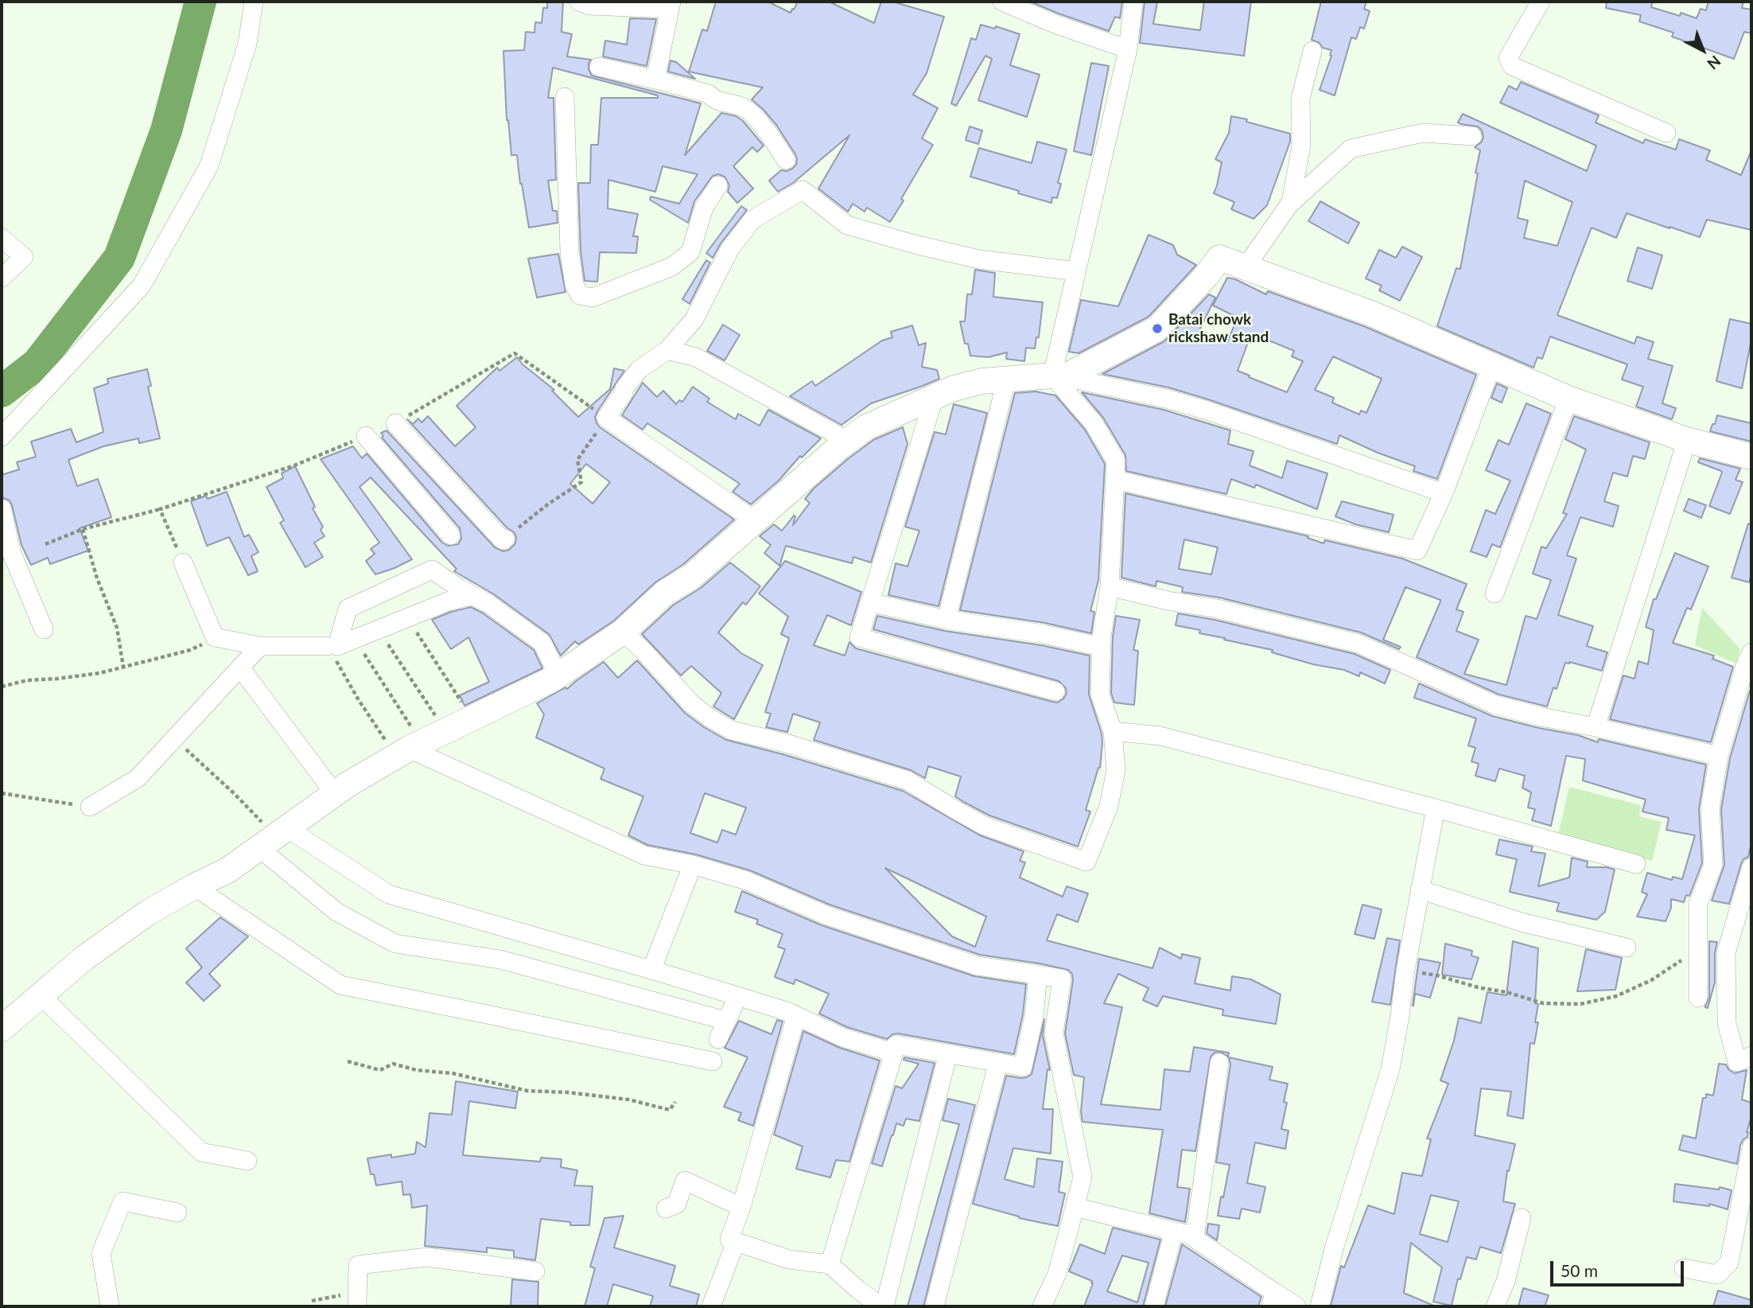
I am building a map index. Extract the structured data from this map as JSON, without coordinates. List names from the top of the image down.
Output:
{
  "places": ["Batai chowk rickshaw stand"],
  "scale_bar": "50 m",
  "north": "bottom right"
}
